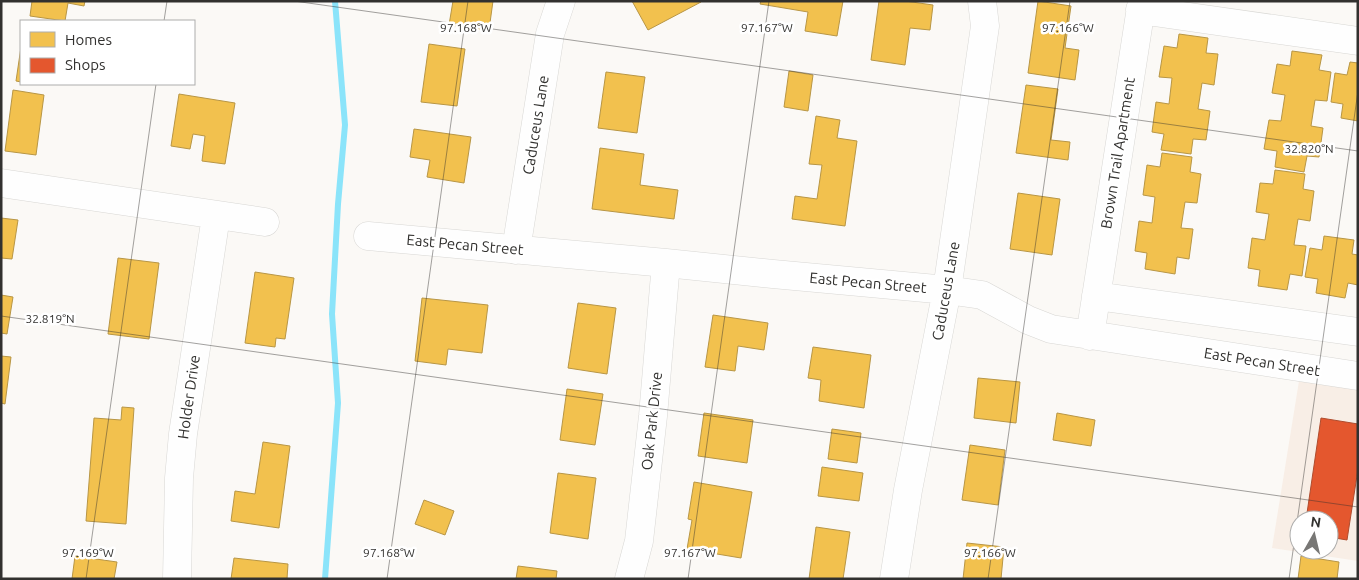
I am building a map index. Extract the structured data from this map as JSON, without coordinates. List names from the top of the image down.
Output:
{
  "streets": {
    "street": [
      "Caduceus Lane",
      "Brown Trail Apartment",
      "East Pecan Street",
      "Holder Drive",
      "Oak Park Drive"
    ]
  },
  "crossings": [
    ["Caduceus Lane", "East Pecan Street"],
    ["Brown Trail Apartment", "East Pecan Street"],
    ["East Pecan Street", "Oak Park Drive"]
  ],
  "legend": ["Homes", "Shops"],
  "north": "top",
  "coordinates": [
    "97.168°W",
    "97.167°W",
    "97.166°W",
    "32.820°N",
    "32.819°N",
    "97.169°W"
  ]
}
